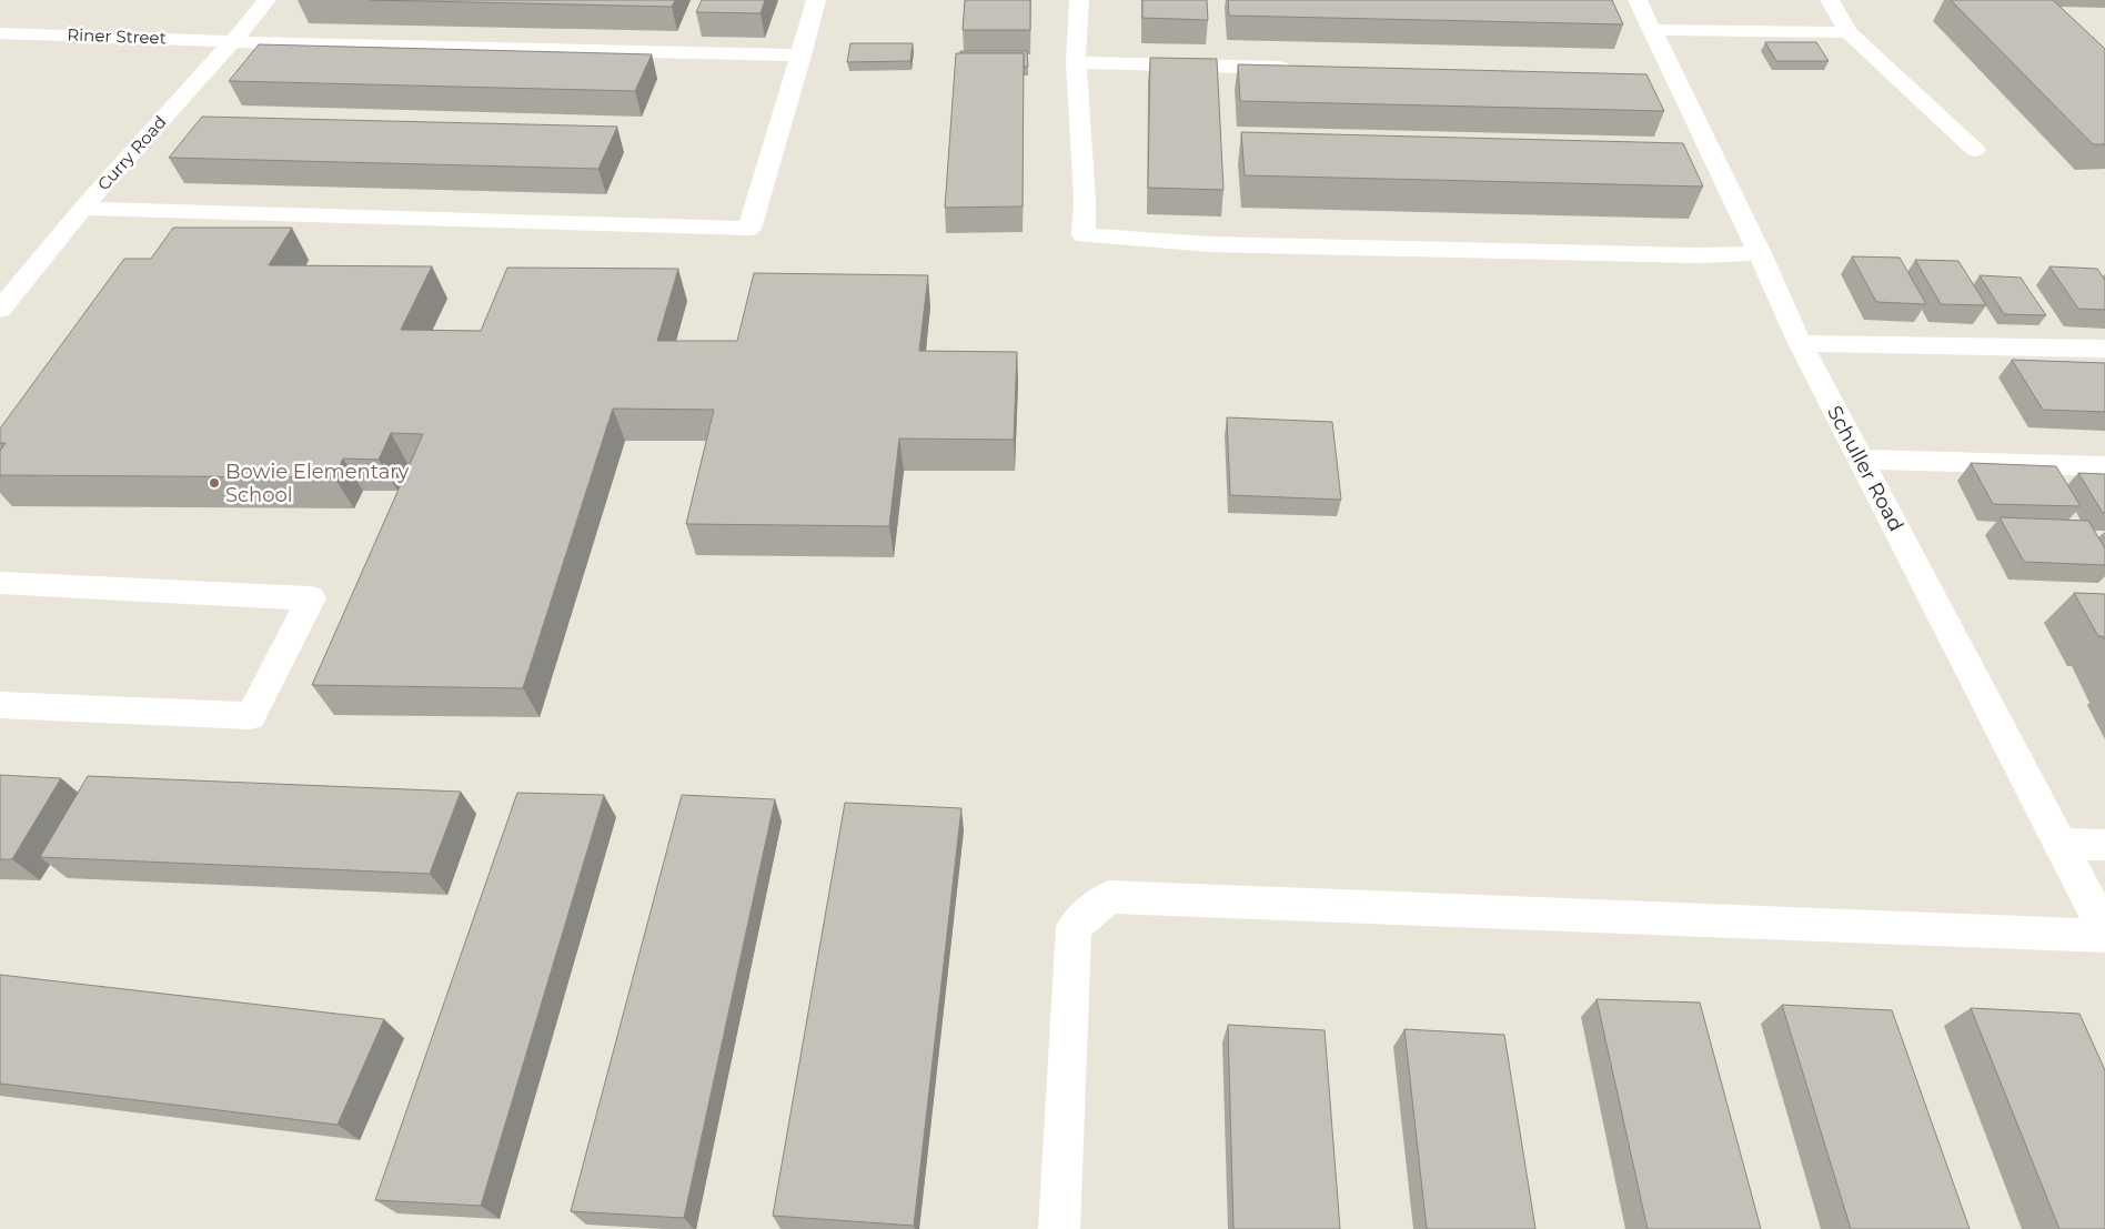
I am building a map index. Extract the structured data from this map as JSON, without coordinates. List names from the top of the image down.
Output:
{
  "streets": {
    "street": ["Riner Street", "Curry Road", "Schuller Road"]
  },
  "crossings": [
    ["Riner Street", "Curry Road"]
  ],
  "places": ["Bowie Elementary School"]
}
